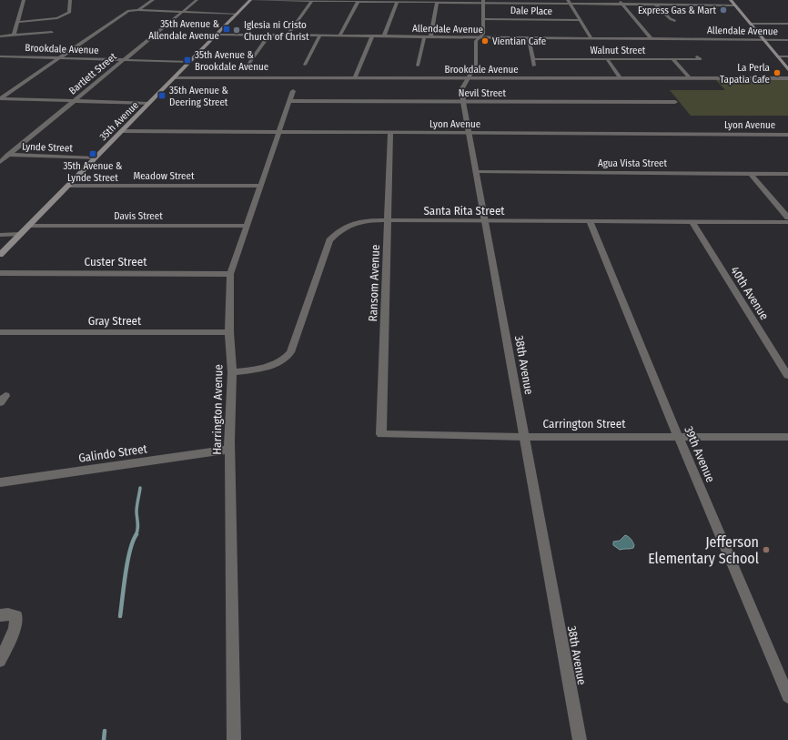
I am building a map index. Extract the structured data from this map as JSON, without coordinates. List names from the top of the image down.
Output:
{
  "streets": {
    "main road": ["35th Avenue"],
    "street": [
      "Dale Place",
      "Allendale Avenue",
      "Brookdale Avenue",
      "Walnut Street",
      "Bartlett Street",
      "Nevil Street",
      "Lyon Avenue",
      "Lynde Street",
      "Agua Vista Street",
      "Meadow Street",
      "Santa Rita Street",
      "Davis Street",
      "Custer Street",
      "Ransom Avenue",
      "40th Avenue",
      "Gray Street",
      "38th Avenue",
      "Harrington Avenue",
      "Carrington Street",
      "Galindo Street",
      "39th Avenue"
    ]
  },
  "crossings": [
    ["Dale Place", "38th Avenue"],
    ["Allendale Avenue", "35th Avenue"],
    ["Allendale Avenue", "38th Avenue"],
    ["Brookdale Avenue", "Bartlett Street"],
    ["Brookdale Avenue", "35th Avenue"],
    ["Brookdale Avenue", "38th Avenue"],
    ["Bartlett Street", "Lynde Street"],
    ["Nevil Street", "38th Avenue"],
    ["Nevil Street", "Harrington Avenue"],
    ["35th Avenue", "Lyon Avenue"],
    ["35th Avenue", "Lynde Street"],
    ["35th Avenue", "Meadow Street"],
    ["35th Avenue", "Davis Street"],
    ["Lyon Avenue", "Ransom Avenue"],
    ["Lyon Avenue", "38th Avenue"],
    ["Lyon Avenue", "Harrington Avenue"],
    ["Agua Vista Street", "38th Avenue"],
    ["Meadow Street", "Harrington Avenue"],
    ["Santa Rita Street", "Ransom Avenue"],
    ["Santa Rita Street", "40th Avenue"],
    ["Santa Rita Street", "38th Avenue"],
    ["Santa Rita Street", "Harrington Avenue"],
    ["Santa Rita Street", "39th Avenue"],
    ["Davis Street", "Harrington Avenue"],
    ["Custer Street", "Harrington Avenue"],
    ["Ransom Avenue", "Carrington Street"],
    ["Gray Street", "Harrington Avenue"],
    ["38th Avenue", "Carrington Street"],
    ["Harrington Avenue", "Galindo Street"],
    ["Carrington Street", "39th Avenue"]
  ],
  "places": {
    "other": [
      "Express Gas & Mart",
      "Iglesia ni Cristo Church of Christ",
      "Vientian Cafe",
      "La Perla Tapatia Cafe",
      "Jefferson Elementary School"
    ],
    "transit": [
      "35th Avenue & Allendale Avenue",
      "35th Avenue & Brookdale Avenue",
      "35th Avenue & Deering Street",
      "35th Avenue & Lynde Street"
    ]
  }
}
